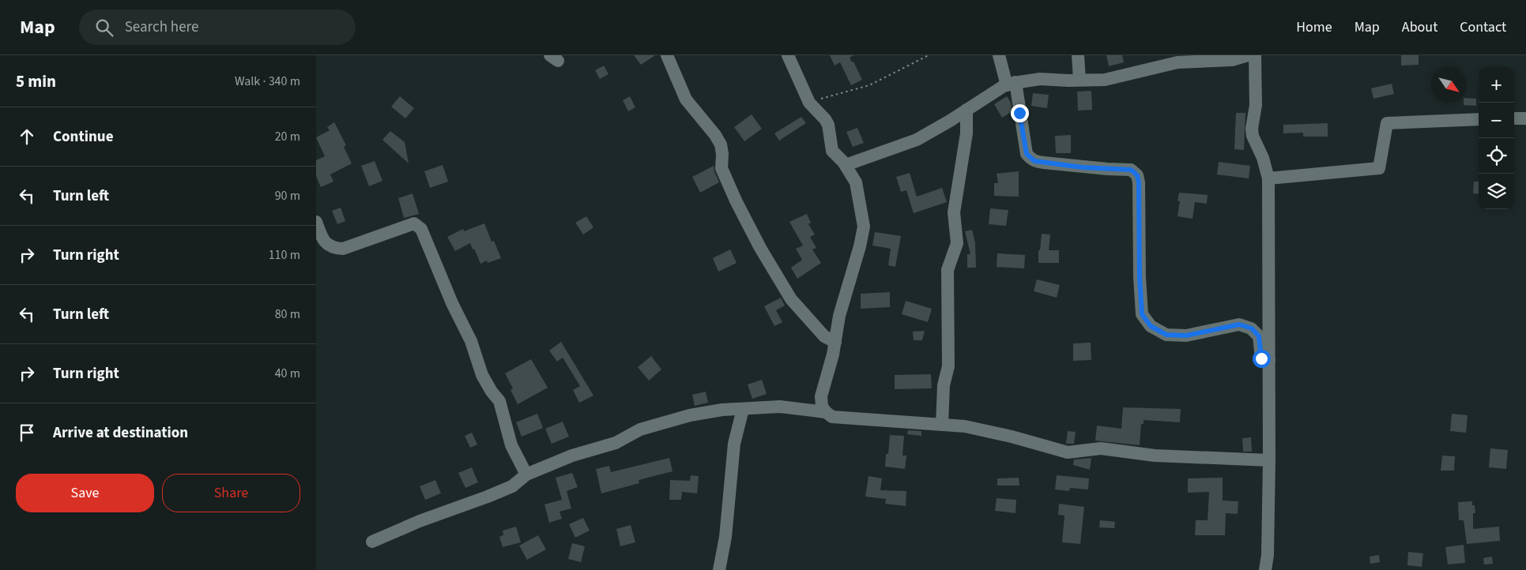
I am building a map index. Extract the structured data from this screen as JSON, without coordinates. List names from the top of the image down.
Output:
{
  "north": "bottom right",
  "page": {
    "header": "Map",
    "search": "Search here",
    "nav": [
      "Home",
      "Map",
      "About",
      "Contact"
    ],
    "heading": ["5 min", "Walk · 340 m"],
    "map_buttons": ["+", "−"],
    "list": [
      ["Continue", "20 m"],
      ["Turn left", "90 m"],
      ["Turn right", "110 m"],
      ["Turn left", "80 m"],
      ["Turn right", "40 m"],
      "Arrive at destination"
    ],
    "buttons": ["Save", "Share"]
  }
}
